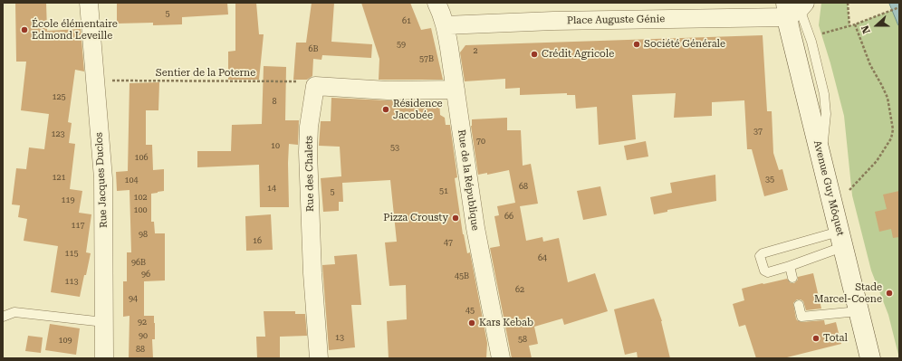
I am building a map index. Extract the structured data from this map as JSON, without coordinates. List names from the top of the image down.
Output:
{
  "streets": {
    "main road": ["Avenue Guy Môquet"],
    "street": [
      "Place Auguste Génie",
      "Rue des Chalets",
      "Rue Jacques Duclos",
      "Rue de la République"
    ],
    "path": ["Sentier de la Poterne"]
  },
  "crossings": [
    ["Place Auguste Génie", "Rue de la République"],
    ["Place Auguste Génie", "Avenue Guy Môquet"],
    ["Sentier de la Poterne", "Rue des Chalets"],
    ["Sentier de la Poterne", "Rue Jacques Duclos"]
  ],
  "places": [
    "École élémentaire Edmond Leveille",
    "Société Générale",
    "Crédit Agricole",
    "Résidence Jacobée",
    "Pizza Crousty",
    "Stade Marcel-Coene",
    "Kars Kebab",
    "Total"
  ],
  "house_numbers": [
    "5",
    "61",
    "59",
    "6B",
    "2",
    "57B",
    "125",
    "8",
    "37",
    "123",
    "70",
    "10",
    "53",
    "106",
    "121",
    "35",
    "104",
    "68",
    "14",
    "51",
    "5",
    "102",
    "119",
    "100",
    "66",
    "117",
    "98",
    "16",
    "47",
    "115",
    "64",
    "96B",
    "96",
    "45B",
    "113",
    "62",
    "94",
    "45",
    "92",
    "90",
    "13",
    "58",
    "109",
    "88"
  ],
  "north": "left"
}
